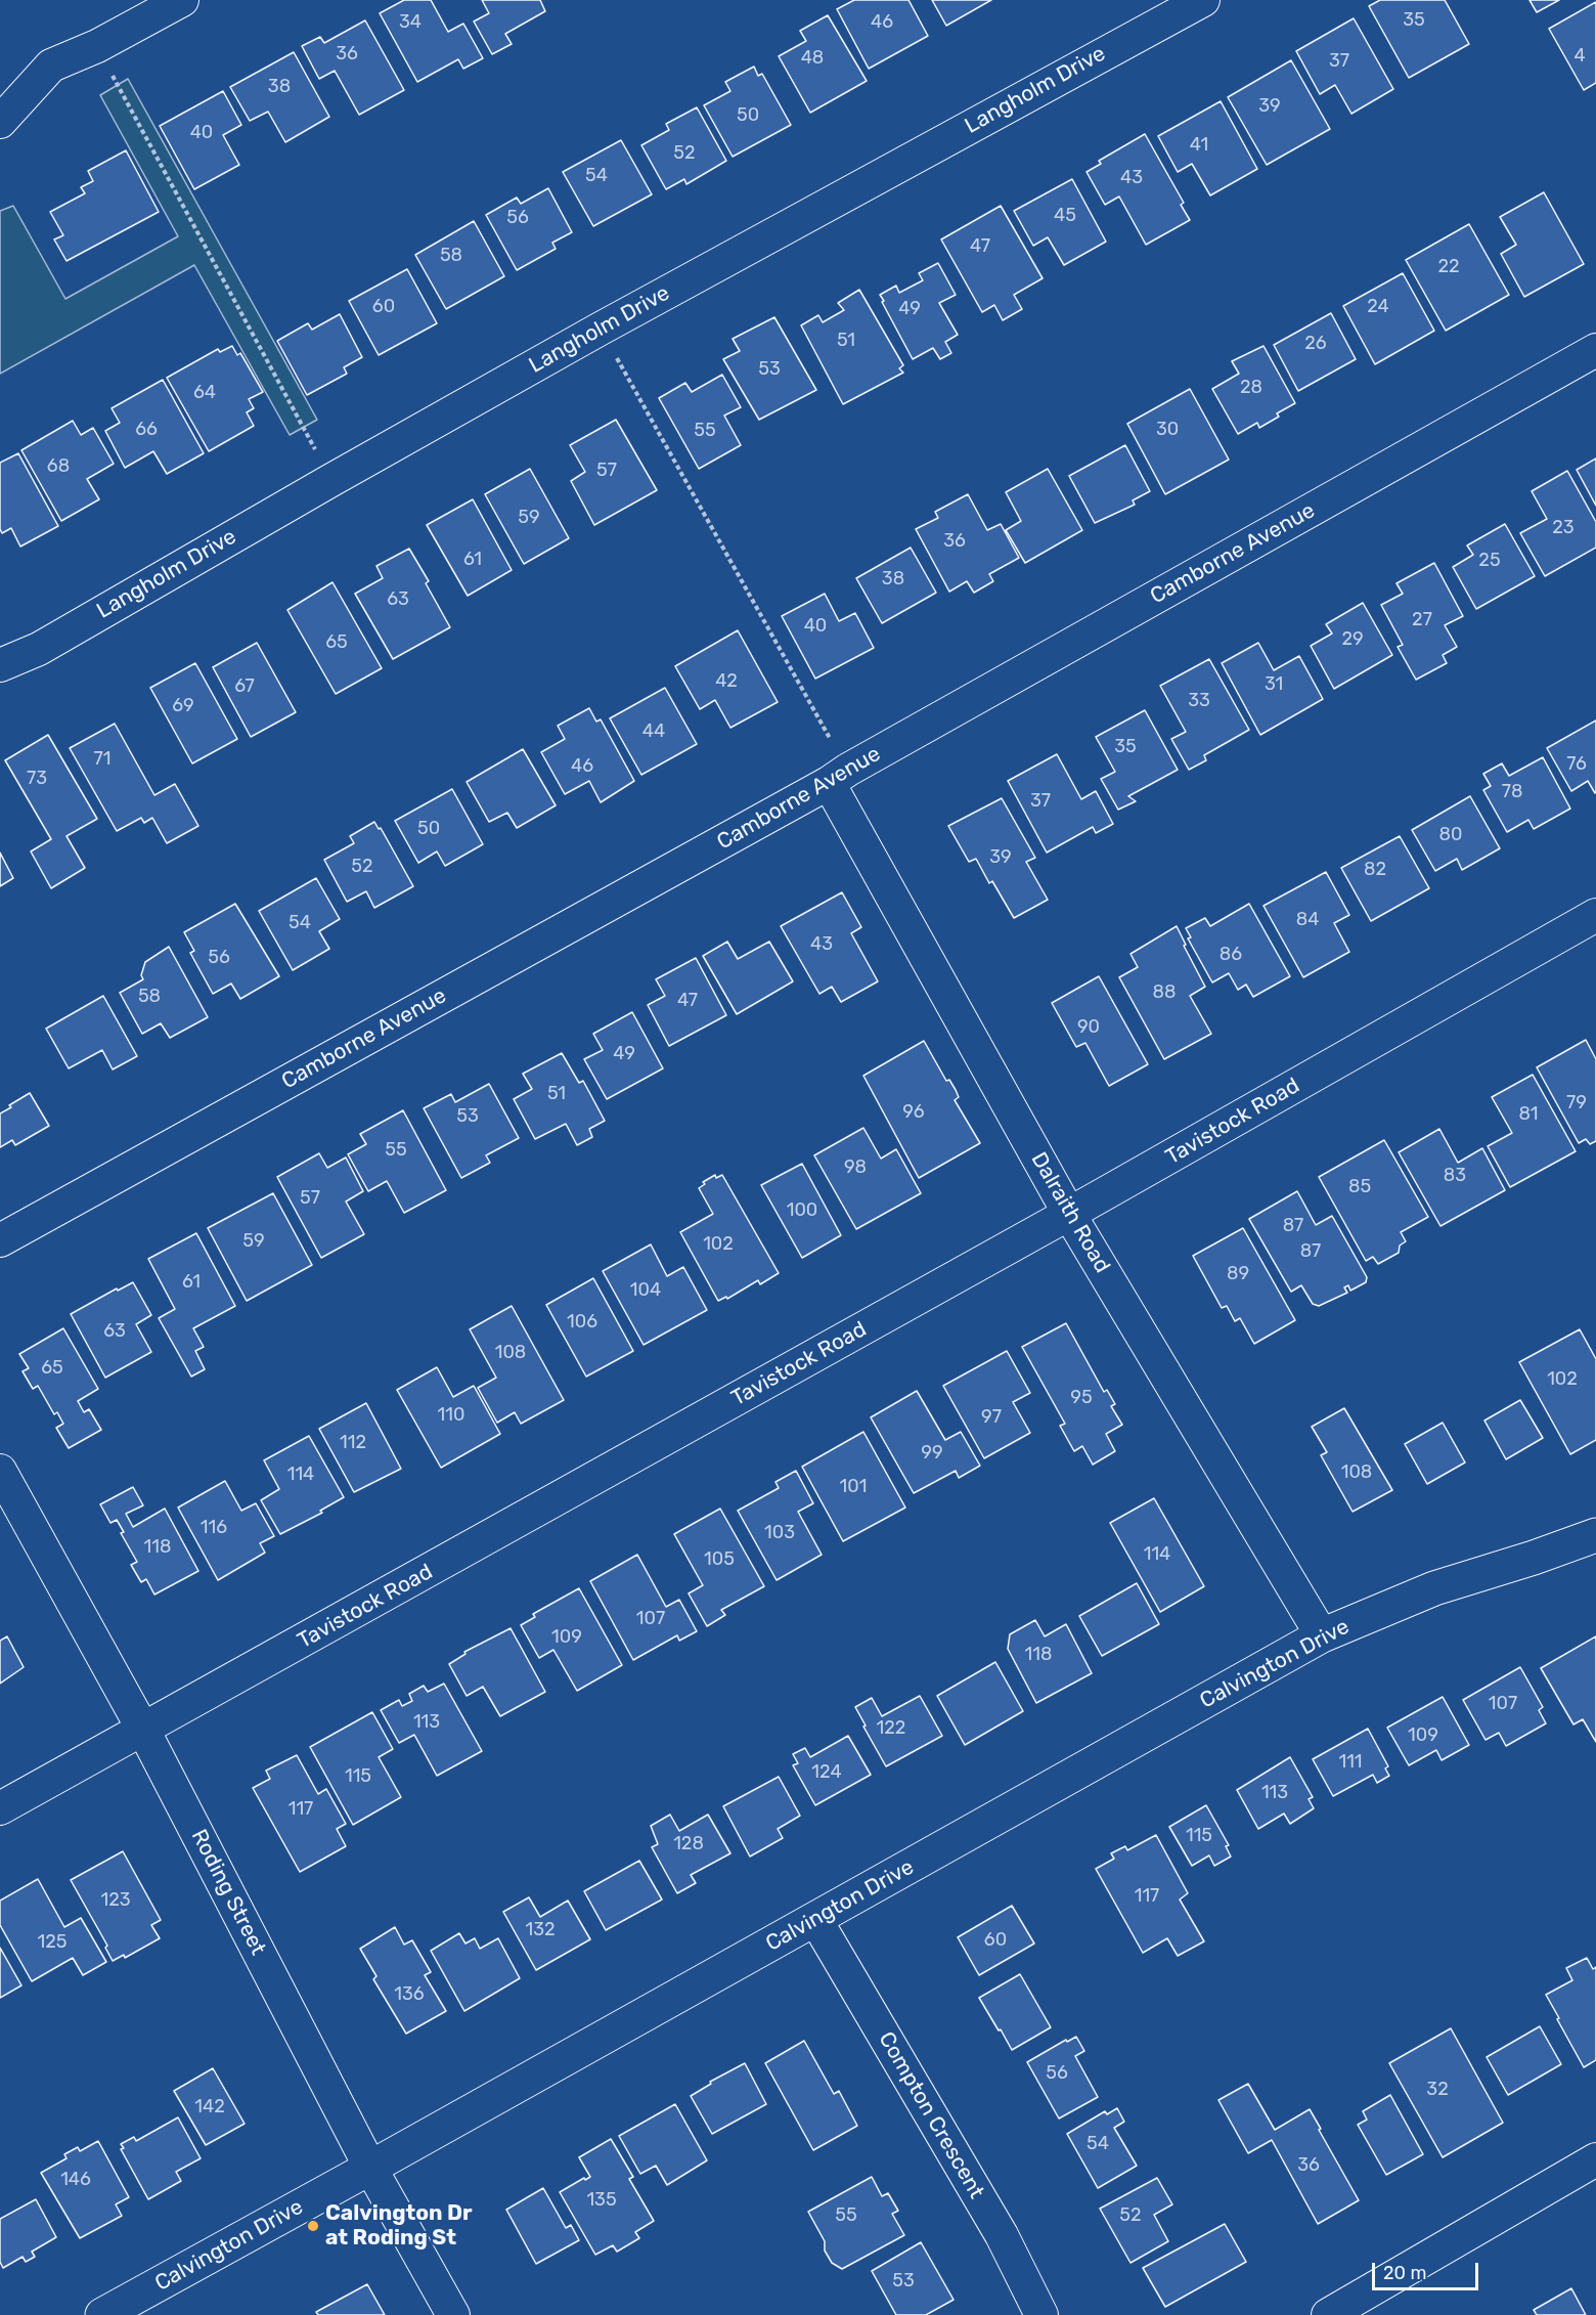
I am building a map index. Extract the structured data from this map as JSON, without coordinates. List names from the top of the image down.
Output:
{
  "streets": {
    "street": [
      "Langholm Drive",
      "Camborne Avenue",
      "Tavistock Road",
      "Dalraith Road",
      "Calvington Drive",
      "Roding Street",
      "Compton Crescent"
    ]
  },
  "crossings": [
    ["Camborne Avenue", "Dalraith Road"],
    ["Tavistock Road", "Dalraith Road"],
    ["Tavistock Road", "Roding Street"],
    ["Dalraith Road", "Calvington Drive"],
    ["Calvington Drive", "Roding Street"],
    ["Calvington Drive", "Compton Crescent"]
  ],
  "places": ["Calvington Dr at Roding St"],
  "house_numbers": [
    "35",
    "34",
    "46",
    "36",
    "4",
    "48",
    "37",
    "38",
    "39",
    "50",
    "40",
    "41",
    "52",
    "54",
    "43",
    "45",
    "56",
    "47",
    "58",
    "22",
    "60",
    "24",
    "49",
    "51",
    "26",
    "53",
    "28",
    "64",
    "66",
    "30",
    "55",
    "68",
    "57",
    "59",
    "23",
    "36",
    "61",
    "25",
    "38",
    "63",
    "27",
    "40",
    "29",
    "65",
    "42",
    "31",
    "67",
    "33",
    "69",
    "44",
    "35",
    "71",
    "76",
    "46",
    "73",
    "78",
    "37",
    "50",
    "80",
    "39",
    "52",
    "82",
    "84",
    "54",
    "43",
    "86",
    "56",
    "88",
    "58",
    "47",
    "90",
    "49",
    "51",
    "79",
    "96",
    "81",
    "53",
    "55",
    "98",
    "83",
    "85",
    "57",
    "100",
    "87",
    "59",
    "102",
    "87",
    "89",
    "61",
    "104",
    "106",
    "63",
    "108",
    "65",
    "102",
    "95",
    "110",
    "97",
    "112",
    "99",
    "108",
    "114",
    "101",
    "116",
    "103",
    "118",
    "114",
    "105",
    "107",
    "109",
    "118",
    "107",
    "113",
    "122",
    "109",
    "111",
    "124",
    "115",
    "113",
    "117",
    "115",
    "128",
    "117",
    "123",
    "132",
    "60",
    "125",
    "136",
    "56",
    "32",
    "142",
    "54",
    "36",
    "146",
    "135",
    "55",
    "52",
    "53"
  ],
  "scale_bar": "20 m"
}
